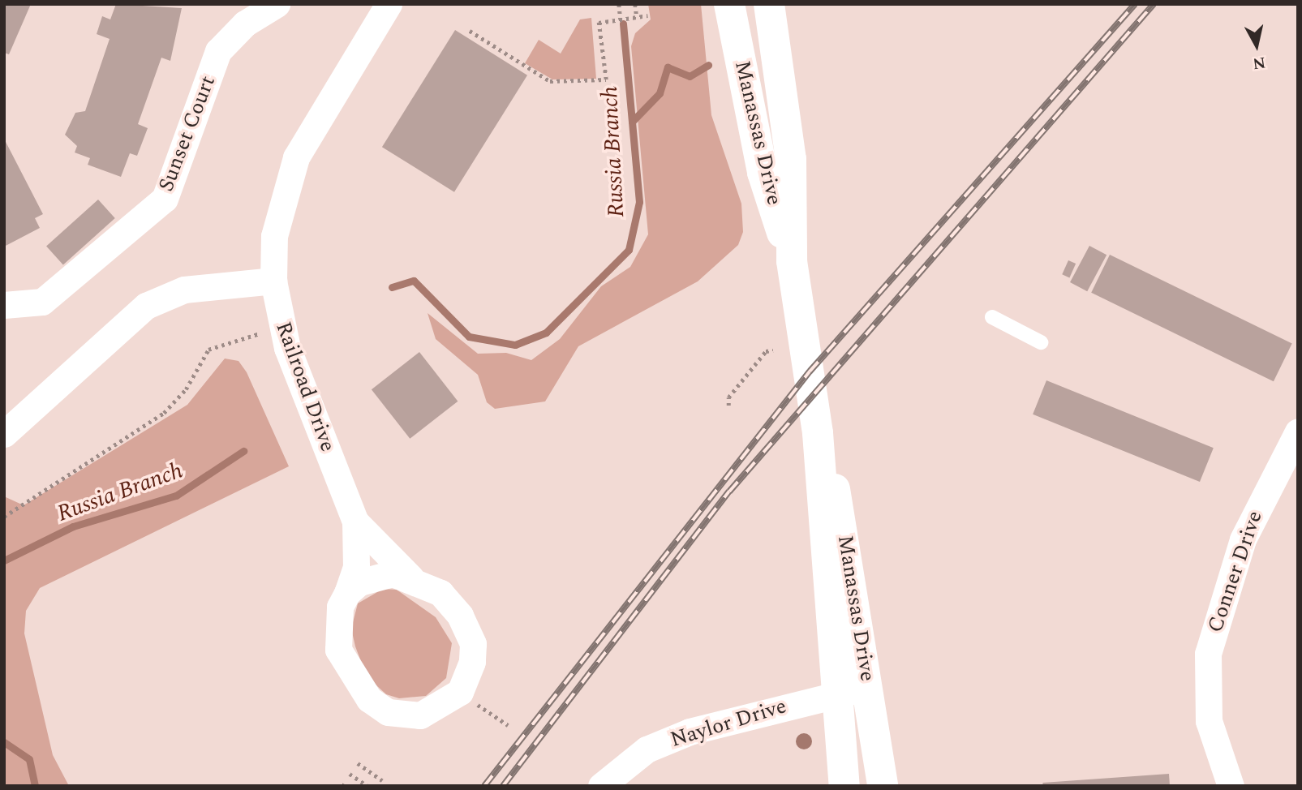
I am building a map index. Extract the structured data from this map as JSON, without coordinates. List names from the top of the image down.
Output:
{
  "streets": {
    "main road": ["Manassas Drive"],
    "street": [
      "Sunset Court",
      "Railroad Drive",
      "Conner Drive",
      "Naylor Drive"
    ]
  },
  "crossings": [
    ["Manassas Drive", "Naylor Drive"]
  ],
  "water": ["Russia Branch"],
  "north": "bottom"
}
